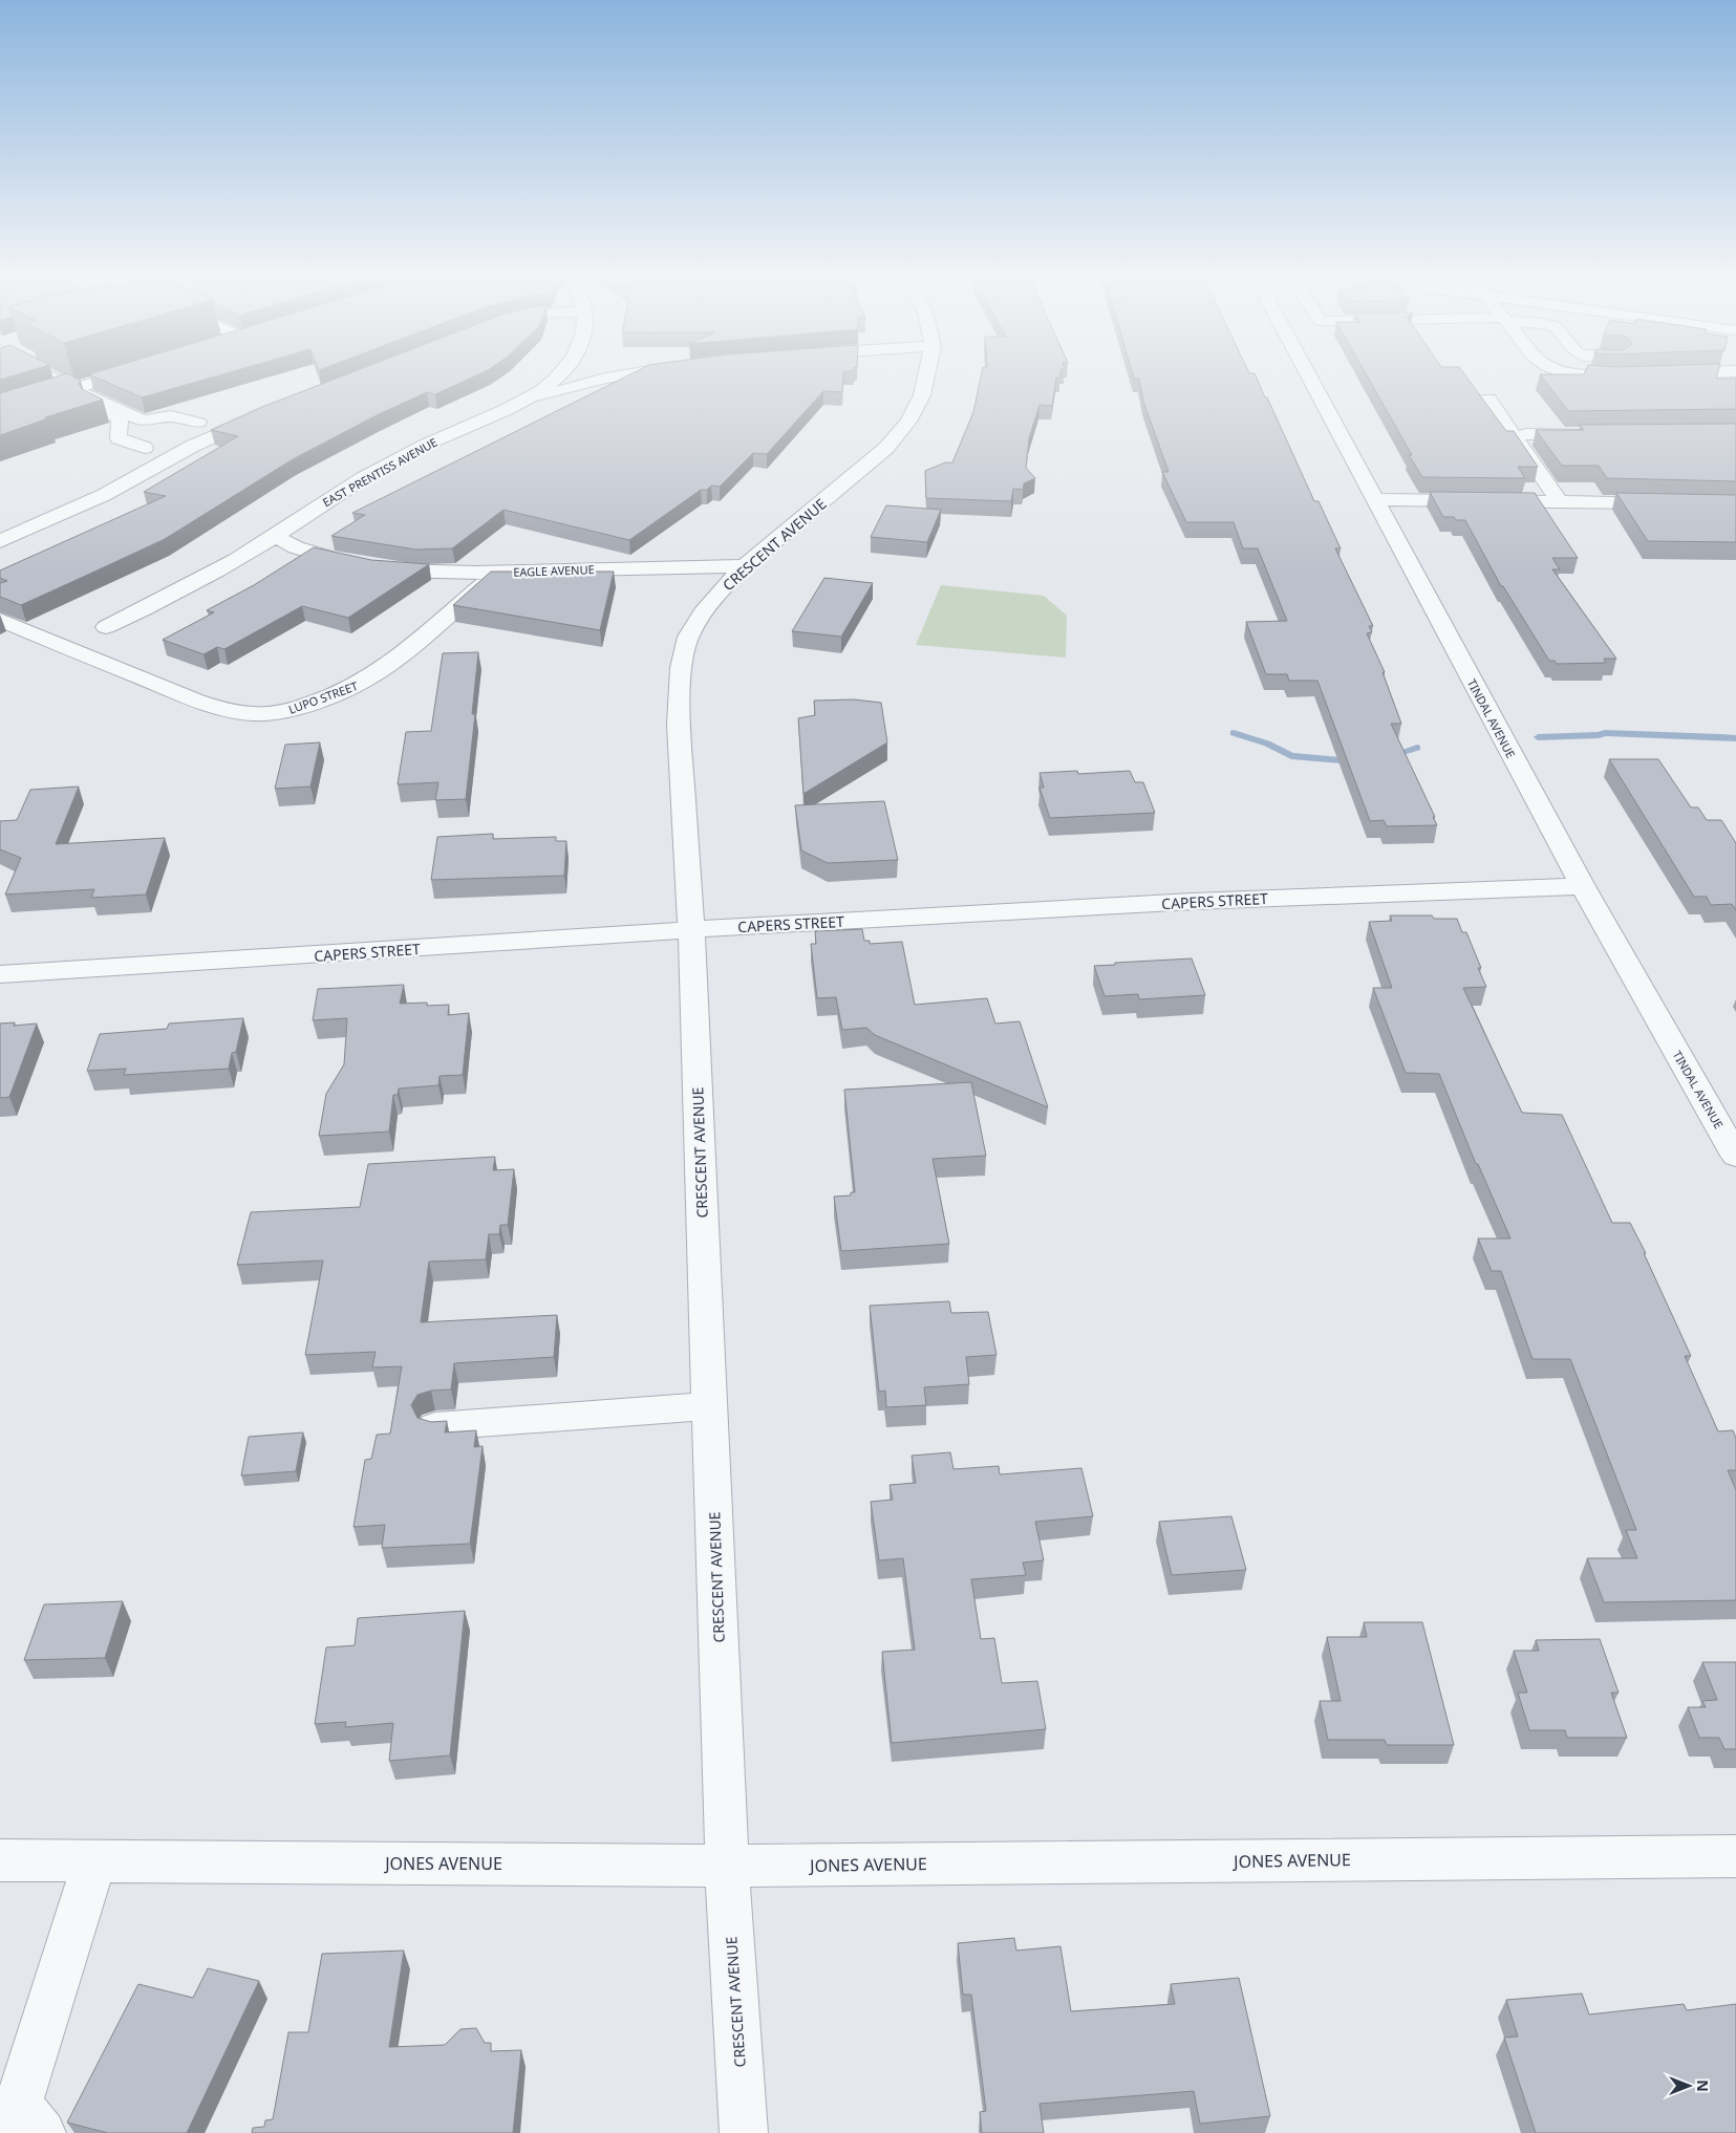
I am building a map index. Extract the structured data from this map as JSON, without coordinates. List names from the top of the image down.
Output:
{
  "streets": {
    "street": [
      "EAST PRENTISS AVENUE",
      "CRESCENT AVENUE",
      "EAGLE AVENUE",
      "LUPO STREET",
      "TINDAL AVENUE",
      "CAPERS STREET",
      "JONES AVENUE"
    ]
  },
  "crossings": [
    ["EAST PRENTISS AVENUE", "EAGLE AVENUE"],
    ["CRESCENT AVENUE", "EAGLE AVENUE"],
    ["CRESCENT AVENUE", "CAPERS STREET"],
    ["CRESCENT AVENUE", "JONES AVENUE"],
    ["EAGLE AVENUE", "LUPO STREET"],
    ["TINDAL AVENUE", "CAPERS STREET"]
  ],
  "north": "right"
}
